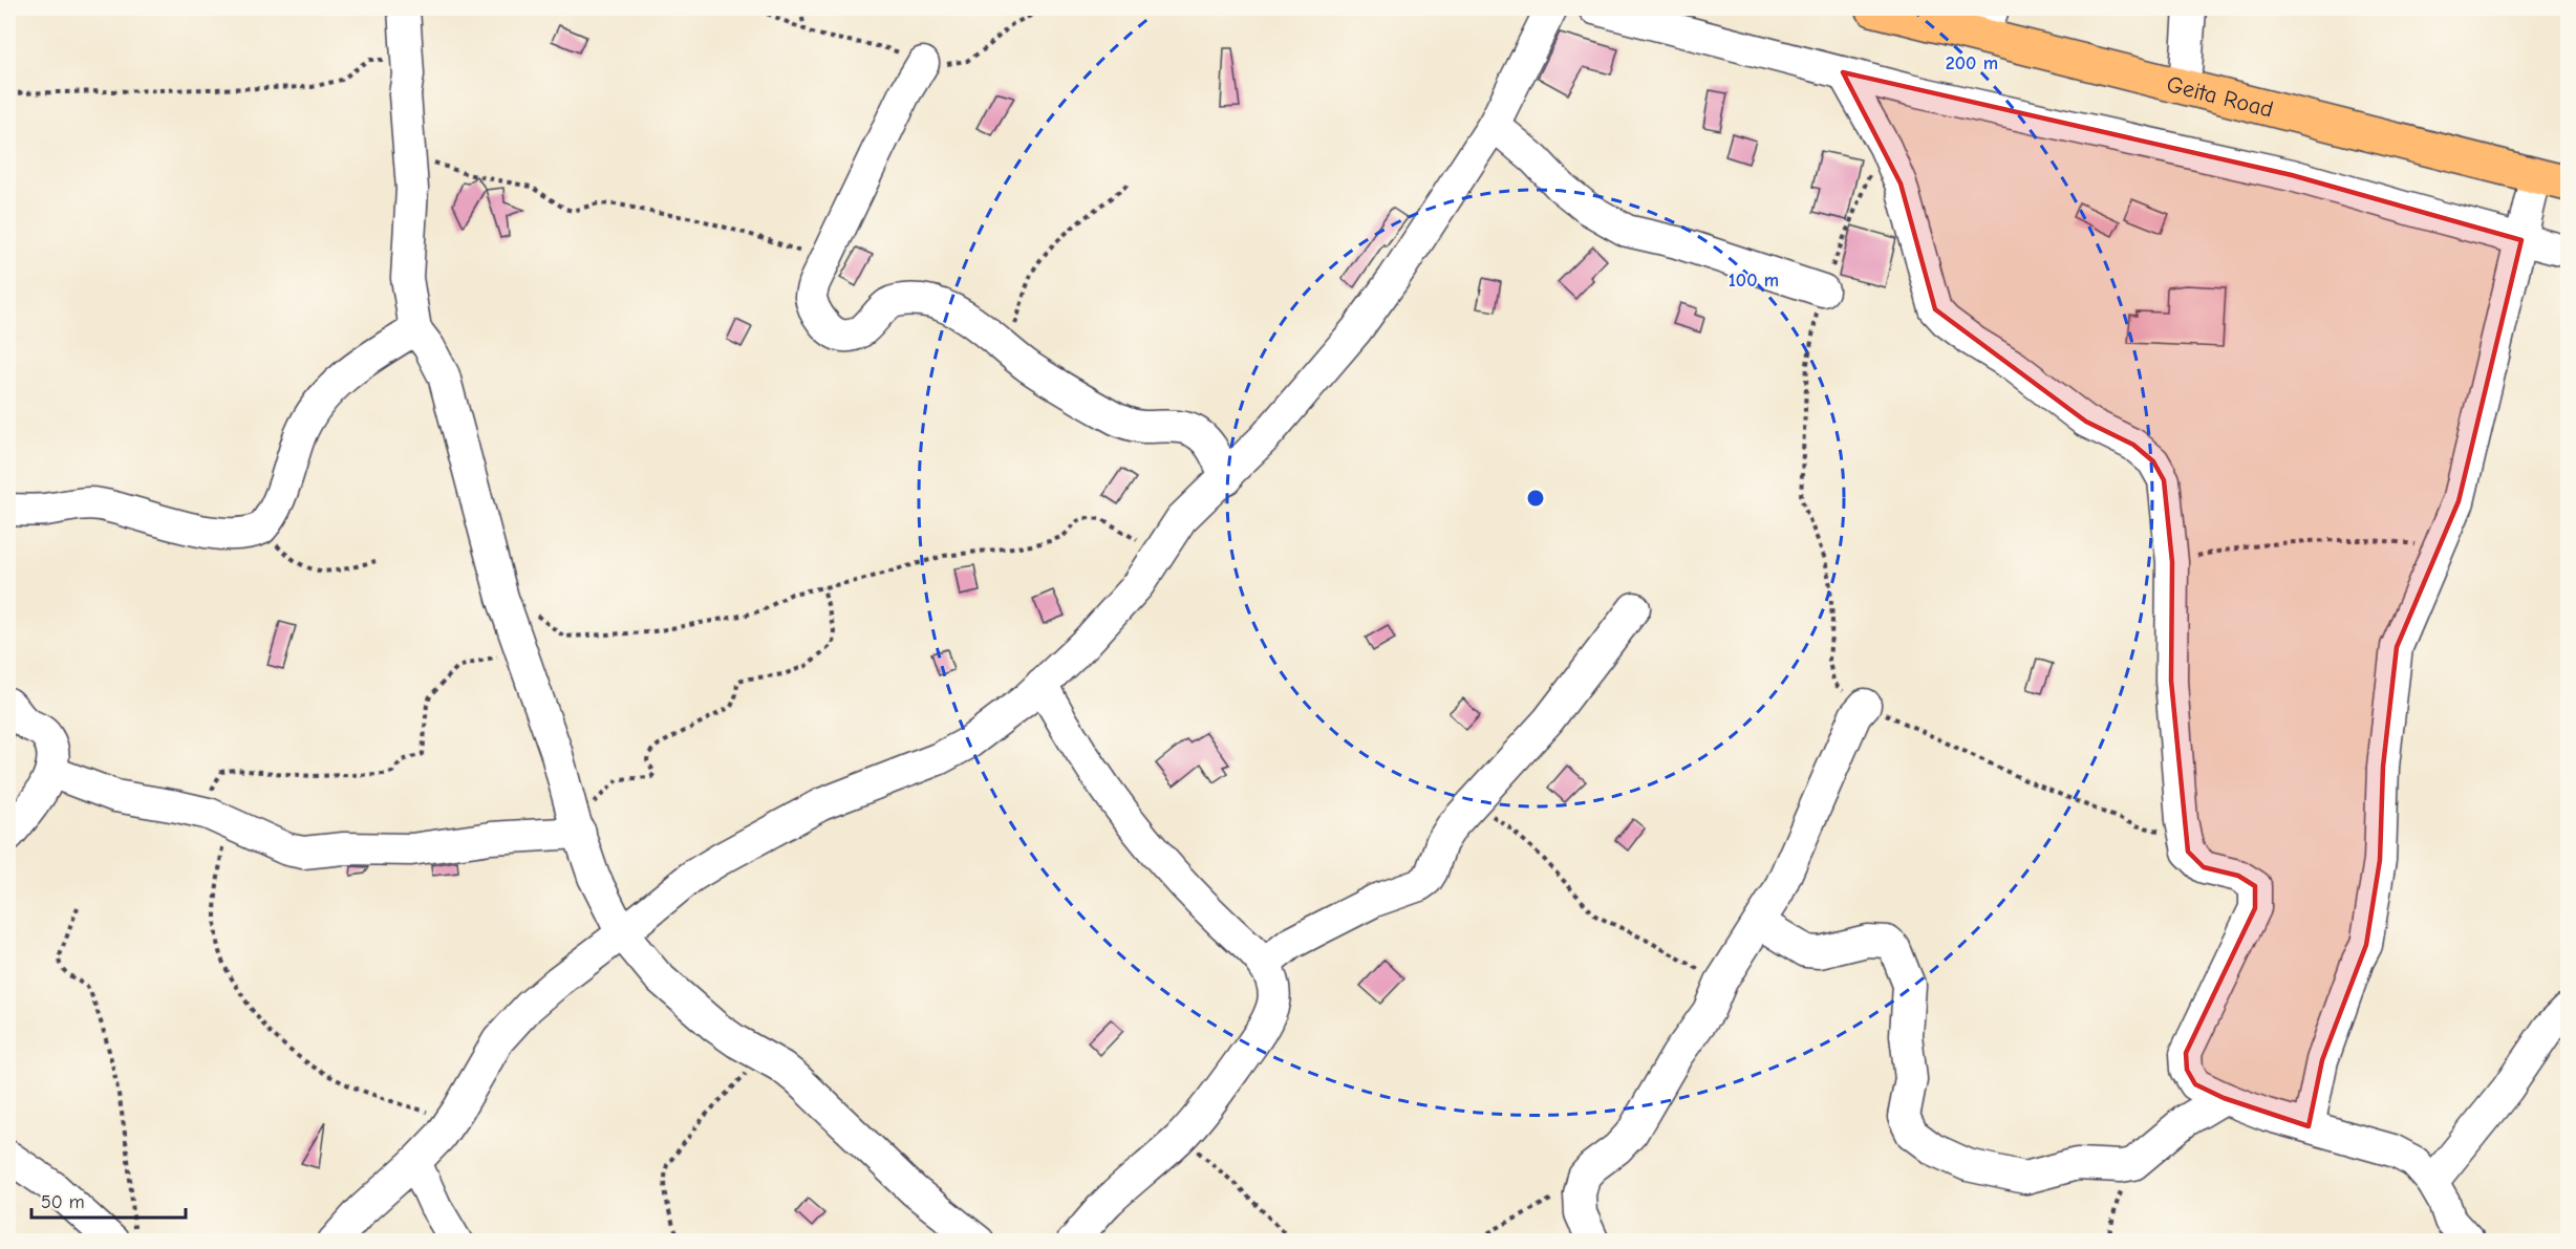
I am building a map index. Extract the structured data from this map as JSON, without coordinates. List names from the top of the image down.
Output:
{
  "streets": {
    "highway": ["Geita Road"]
  },
  "scale_bar": "50 m",
  "rings": ["200 m", "100 m"]
}
